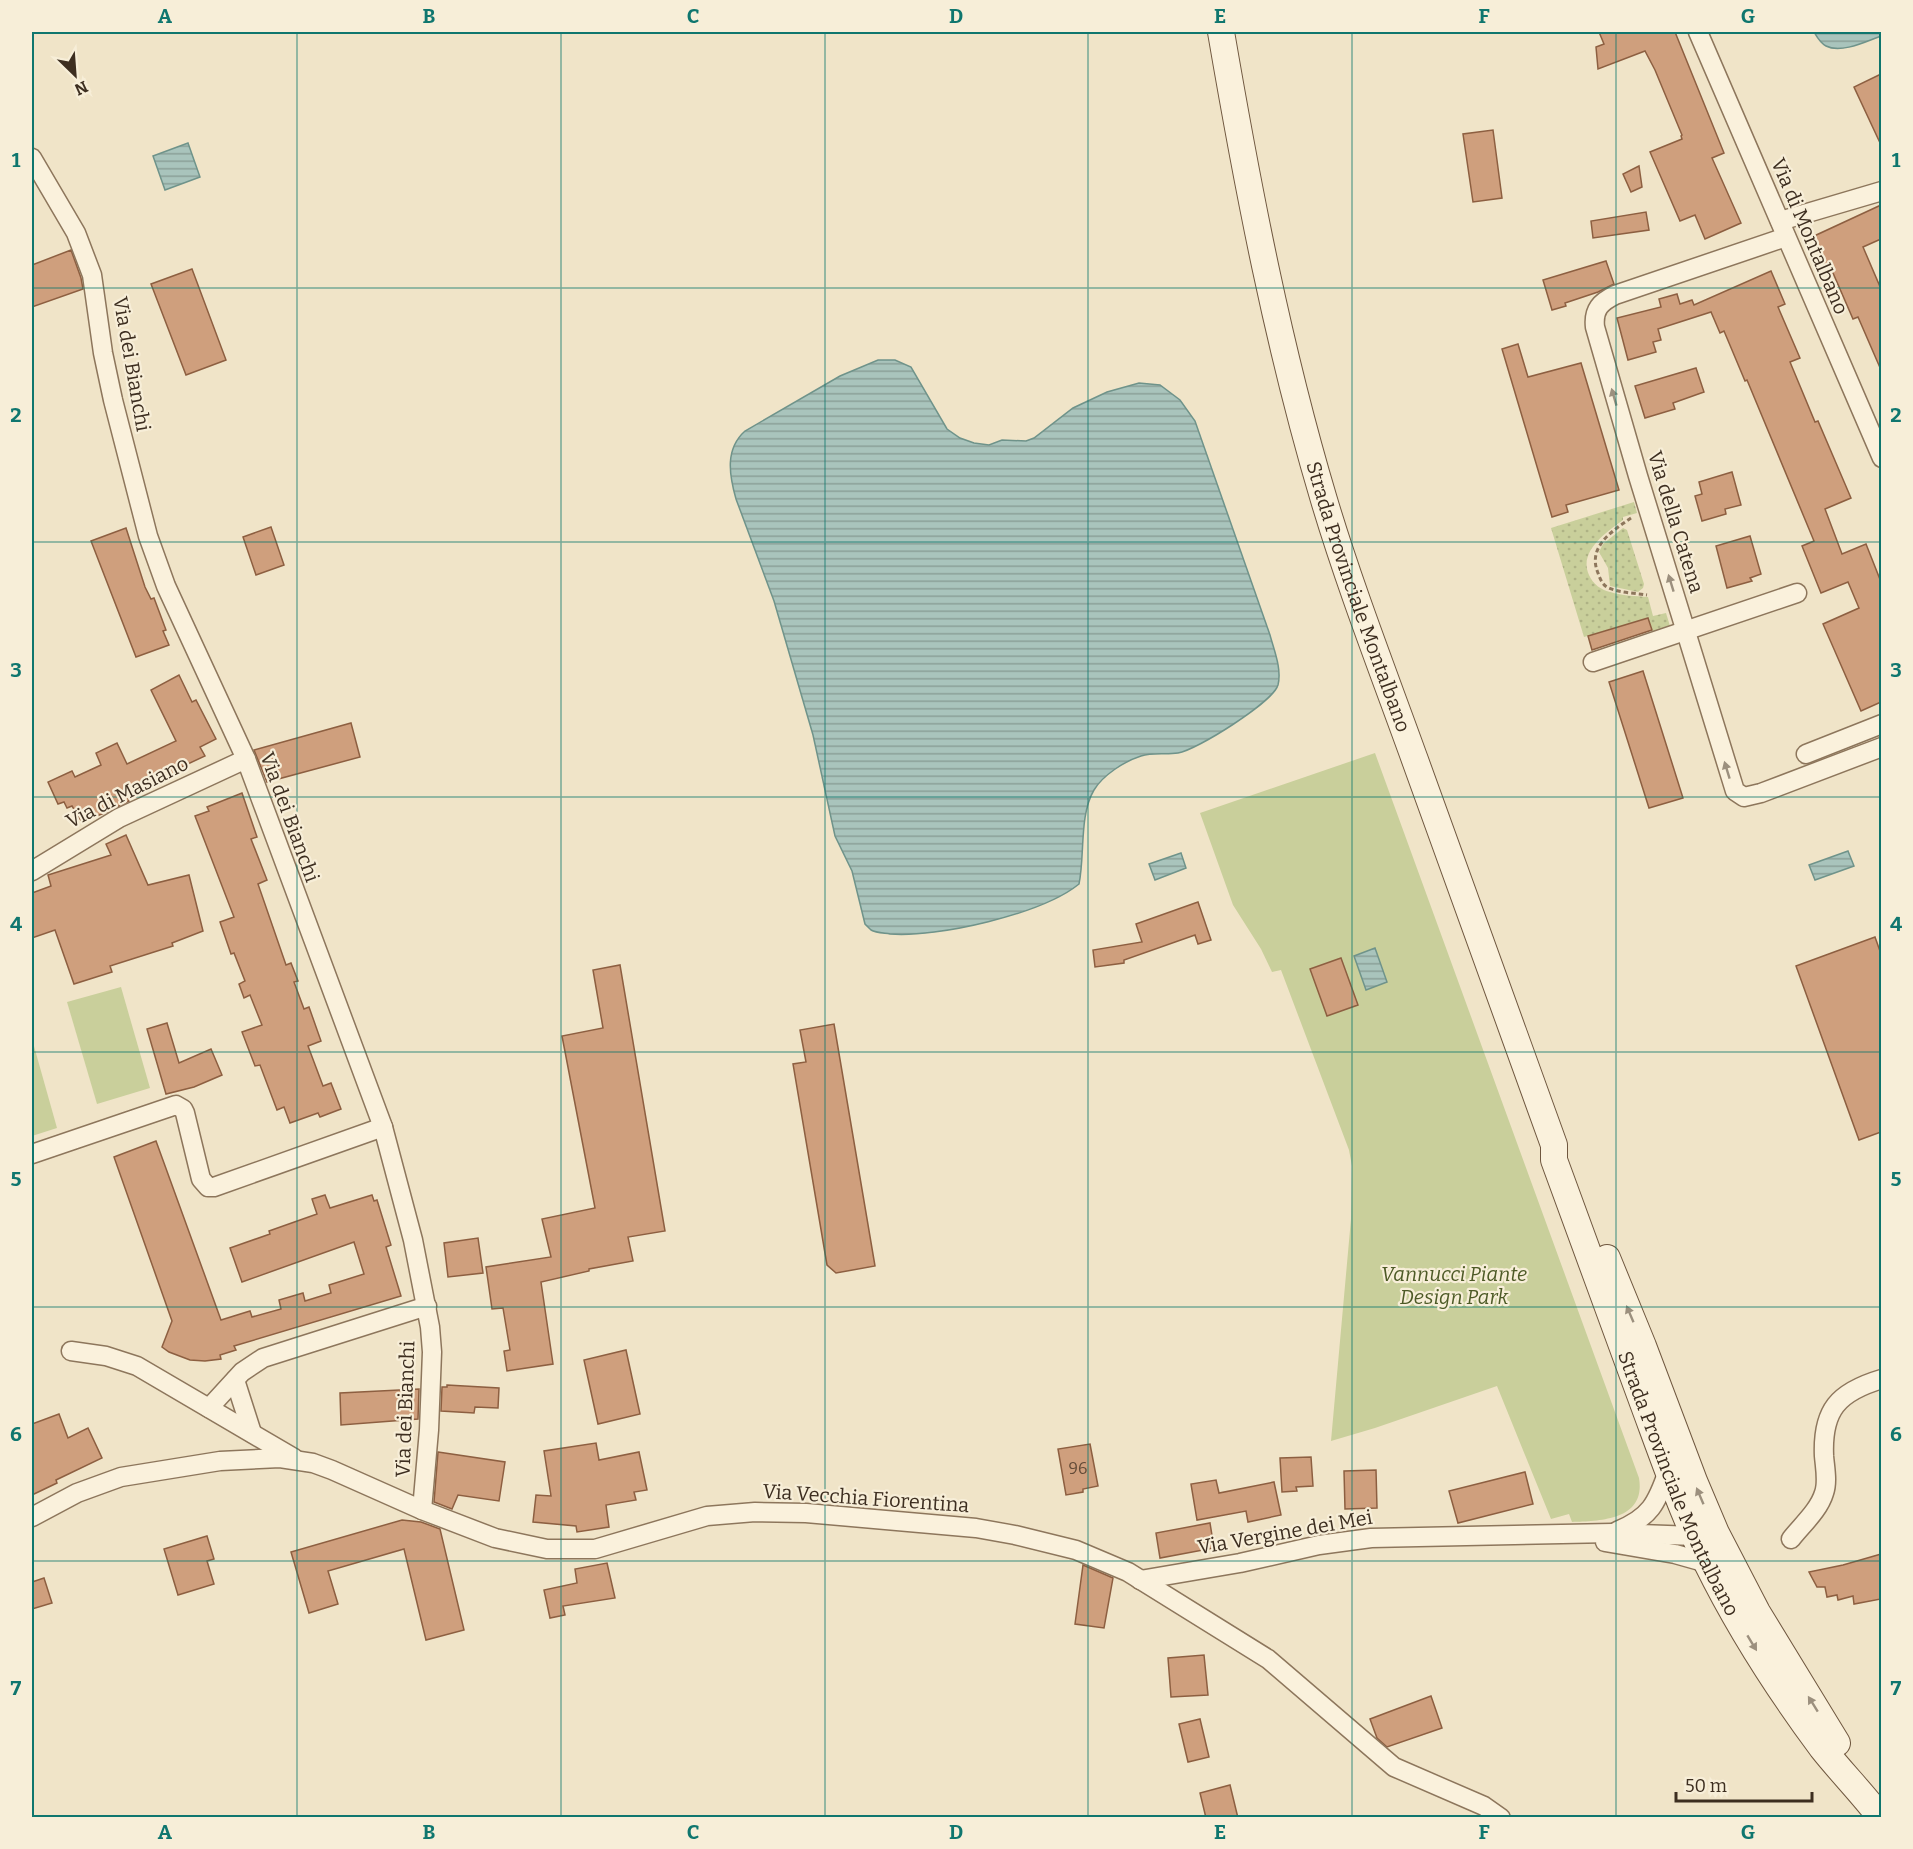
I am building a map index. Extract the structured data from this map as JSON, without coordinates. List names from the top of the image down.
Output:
{
  "streets": {
    "main road": ["Strada Provinciale Montalbano"],
    "street": [
      "Via di Montalbano",
      "Via dei Bianchi",
      "Via della Catena",
      "Via di Masiano",
      "Via Vecchia Fiorentina",
      "Via Vergine dei Mei"
    ]
  },
  "crossings": [
    ["Via di Montalbano", "Via della Catena"],
    ["Via dei Bianchi", "Via di Masiano"],
    ["Via dei Bianchi", "Via Vecchia Fiorentina"],
    ["Strada Provinciale Montalbano", "Via Vergine dei Mei"],
    ["Via Vecchia Fiorentina", "Via Vergine dei Mei"]
  ],
  "parks": ["Vannucci Piante Design Park"],
  "house_numbers": ["96"],
  "scale_bar": "50 m",
  "north": "bottom right",
  "grid": {
    "columns": [
      "A",
      "B",
      "C",
      "D",
      "E",
      "F",
      "G"
    ],
    "rows": [
      "1",
      "2",
      "3",
      "4",
      "5",
      "6",
      "7"
    ]
  }
}
